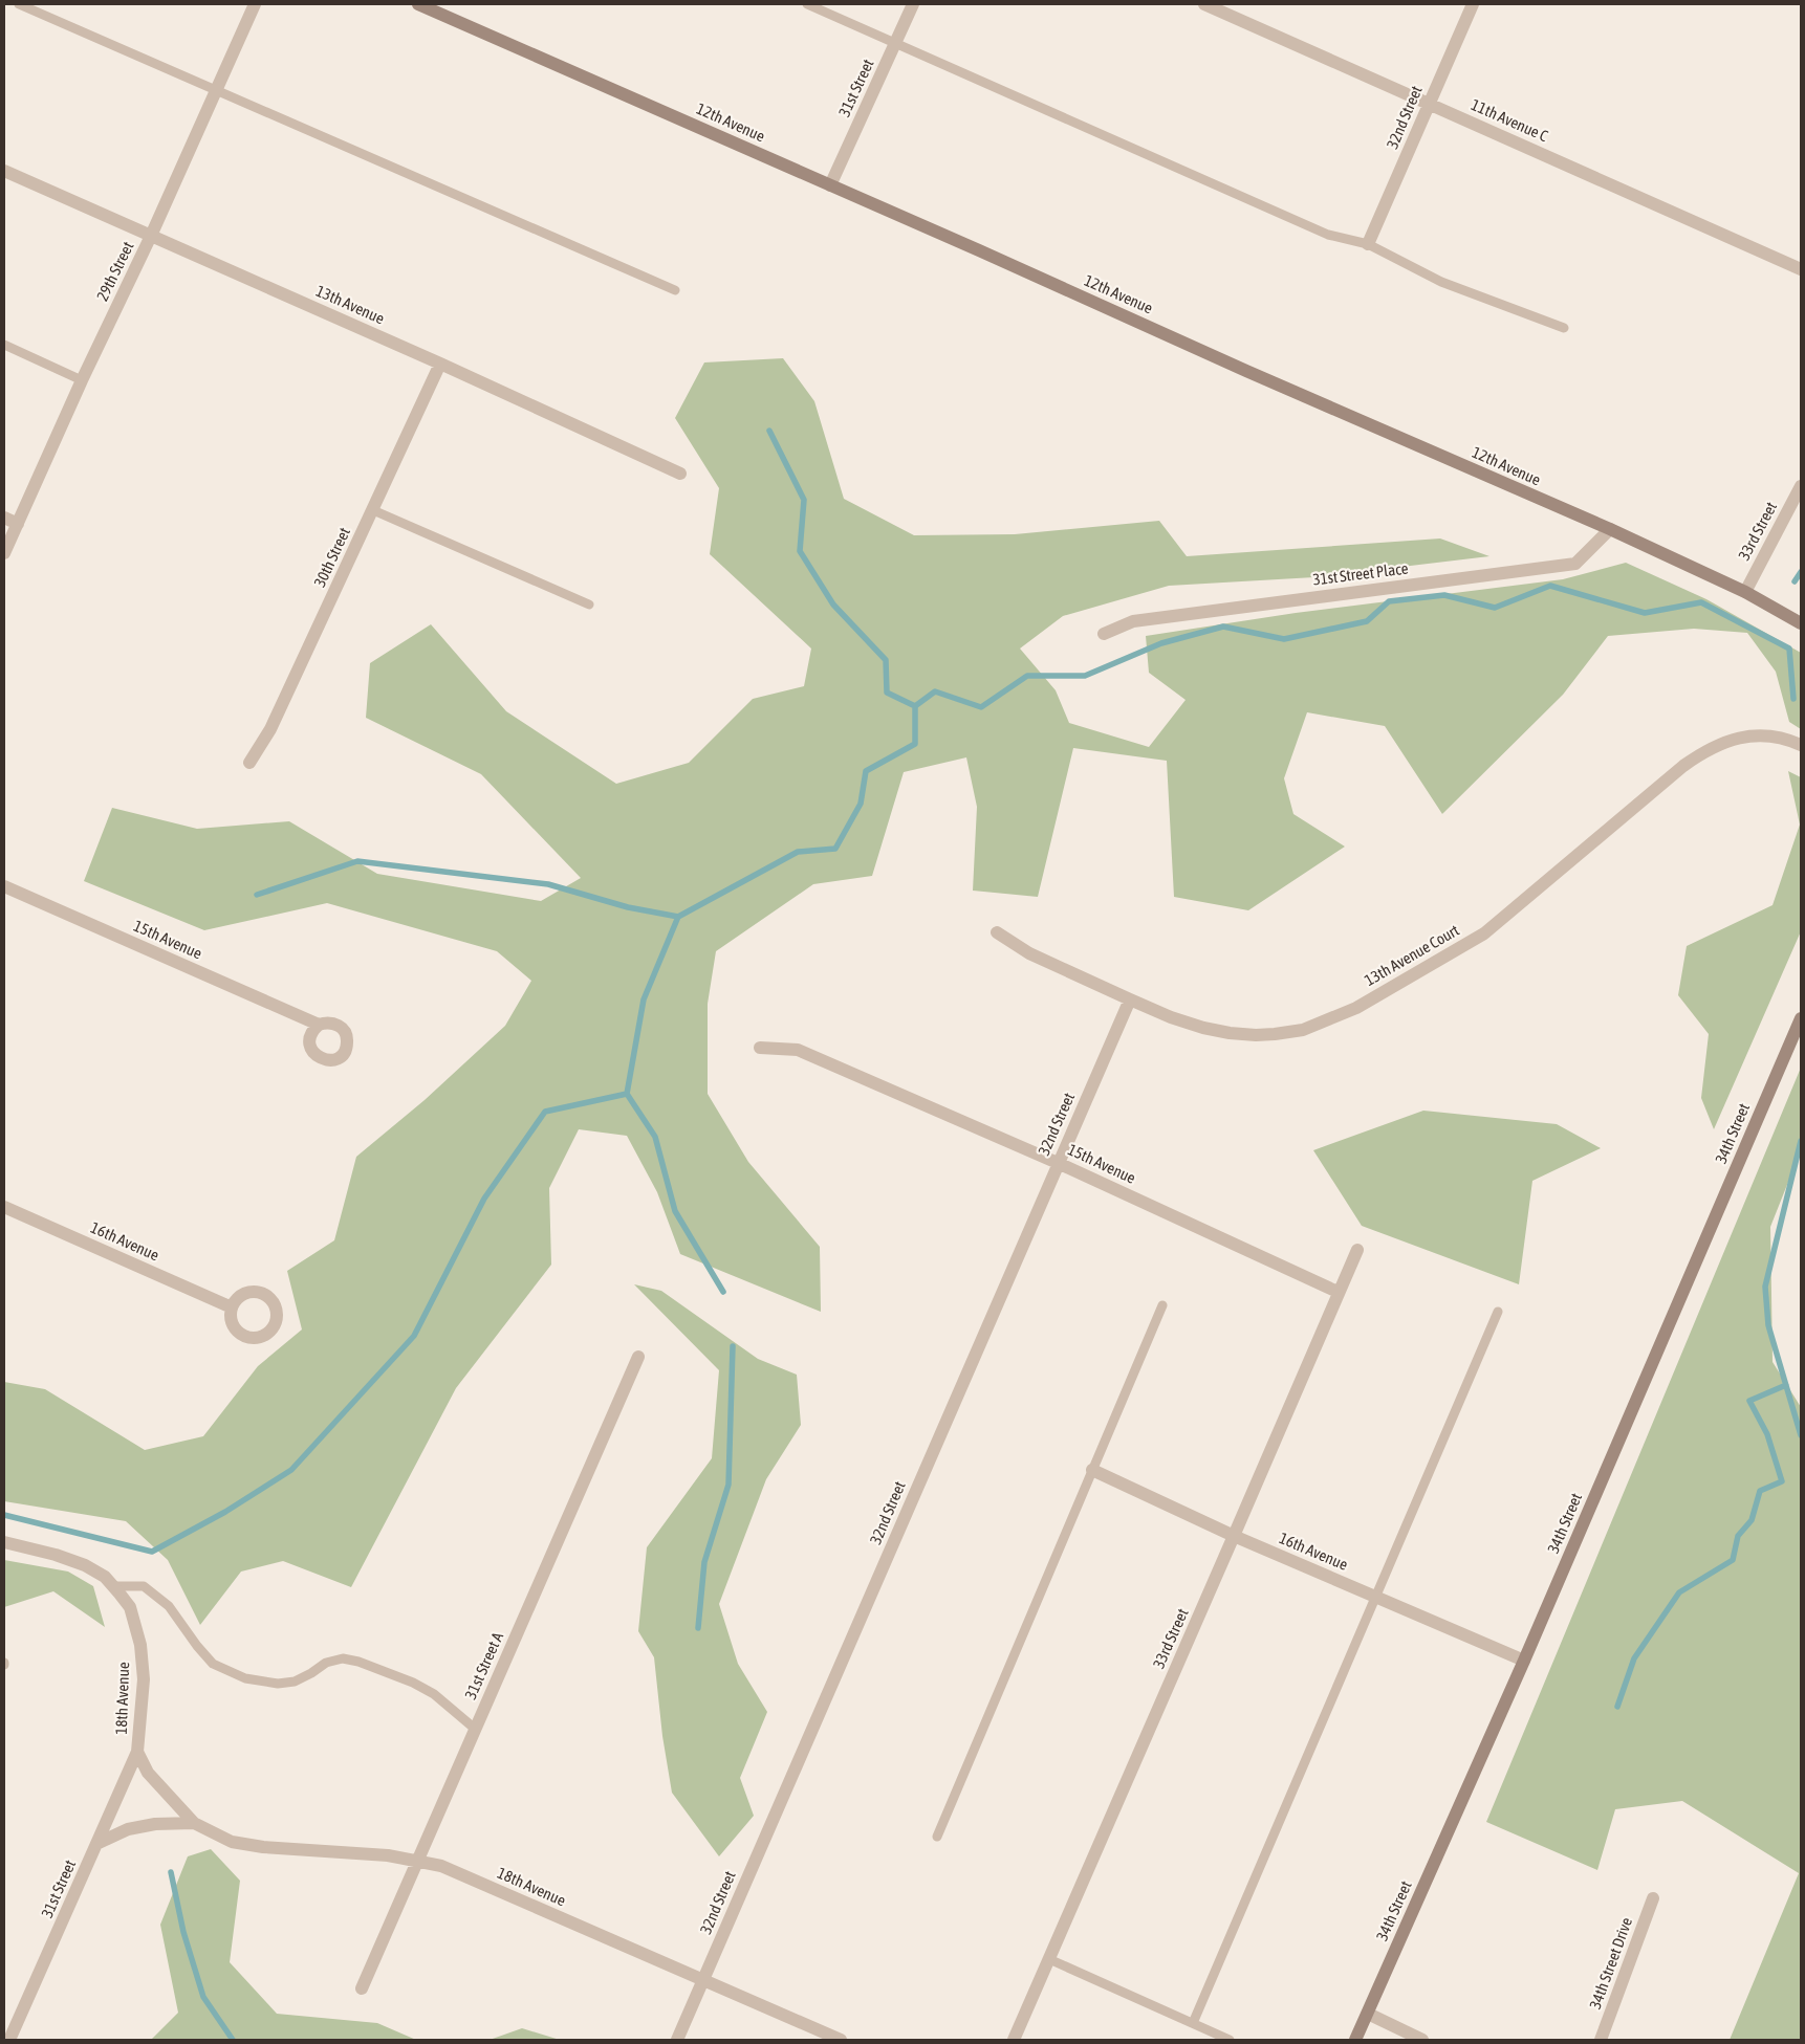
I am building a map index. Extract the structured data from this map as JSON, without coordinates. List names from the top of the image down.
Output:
{
  "streets": {
    "street": [
      "31st Street",
      "32nd Street",
      "11th Avenue C",
      "12th Avenue",
      "29th Street",
      "13th Avenue",
      "33rd Street",
      "30th Street",
      "31st Street Place",
      "15th Avenue",
      "13th Avenue Court",
      "34th Street",
      "16th Avenue",
      "31st Street A",
      "18th Avenue",
      "34th Street Drive"
    ]
  },
  "crossings": [
    ["31st Street", "12th Avenue"],
    ["31st Street", "18th Avenue"],
    ["32nd Street", "11th Avenue C"],
    ["32nd Street", "15th Avenue"],
    ["32nd Street", "13th Avenue Court"],
    ["32nd Street", "18th Avenue"],
    ["12th Avenue", "33rd Street"],
    ["12th Avenue", "31st Street Place"],
    ["29th Street", "13th Avenue"],
    ["13th Avenue", "30th Street"],
    ["33rd Street", "15th Avenue"],
    ["33rd Street", "16th Avenue"],
    ["34th Street", "16th Avenue"],
    ["31st Street A", "18th Avenue"]
  ]
}
